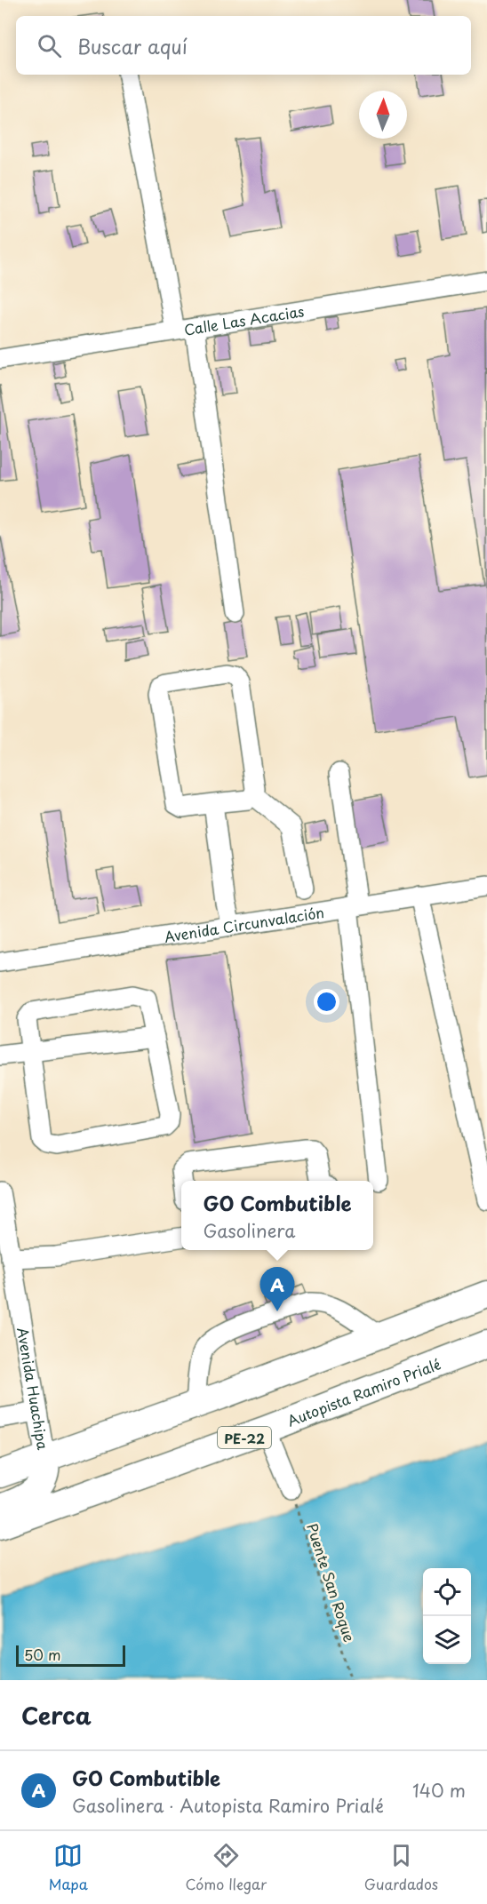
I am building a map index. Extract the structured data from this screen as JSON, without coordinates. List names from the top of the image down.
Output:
{
  "streets": {
    "highway": ["Autopista Ramiro Prialé", "PE-22"],
    "street": ["Calle Las Acacias", "Avenida Circunvalación", "Avenida Huachipa"],
    "path": ["Puente San Roque"]
  },
  "scale_bar": "50 m",
  "north": "top",
  "page": {
    "search": "Buscar aquí",
    "popup": ["GO Combutible", "Gasolinera"],
    "pins": "A",
    "scale": "50 m",
    "heading": "Cerca",
    "list": [
      {
        "mark": "A",
        "name": "GO Combutible",
        "note": "Gasolinera · Autopista Ramiro Prialé",
        "value": "140 m"
      }
    ],
    "nav": ["Mapa", "Cómo llegar", "Guardados"]
  }
}
